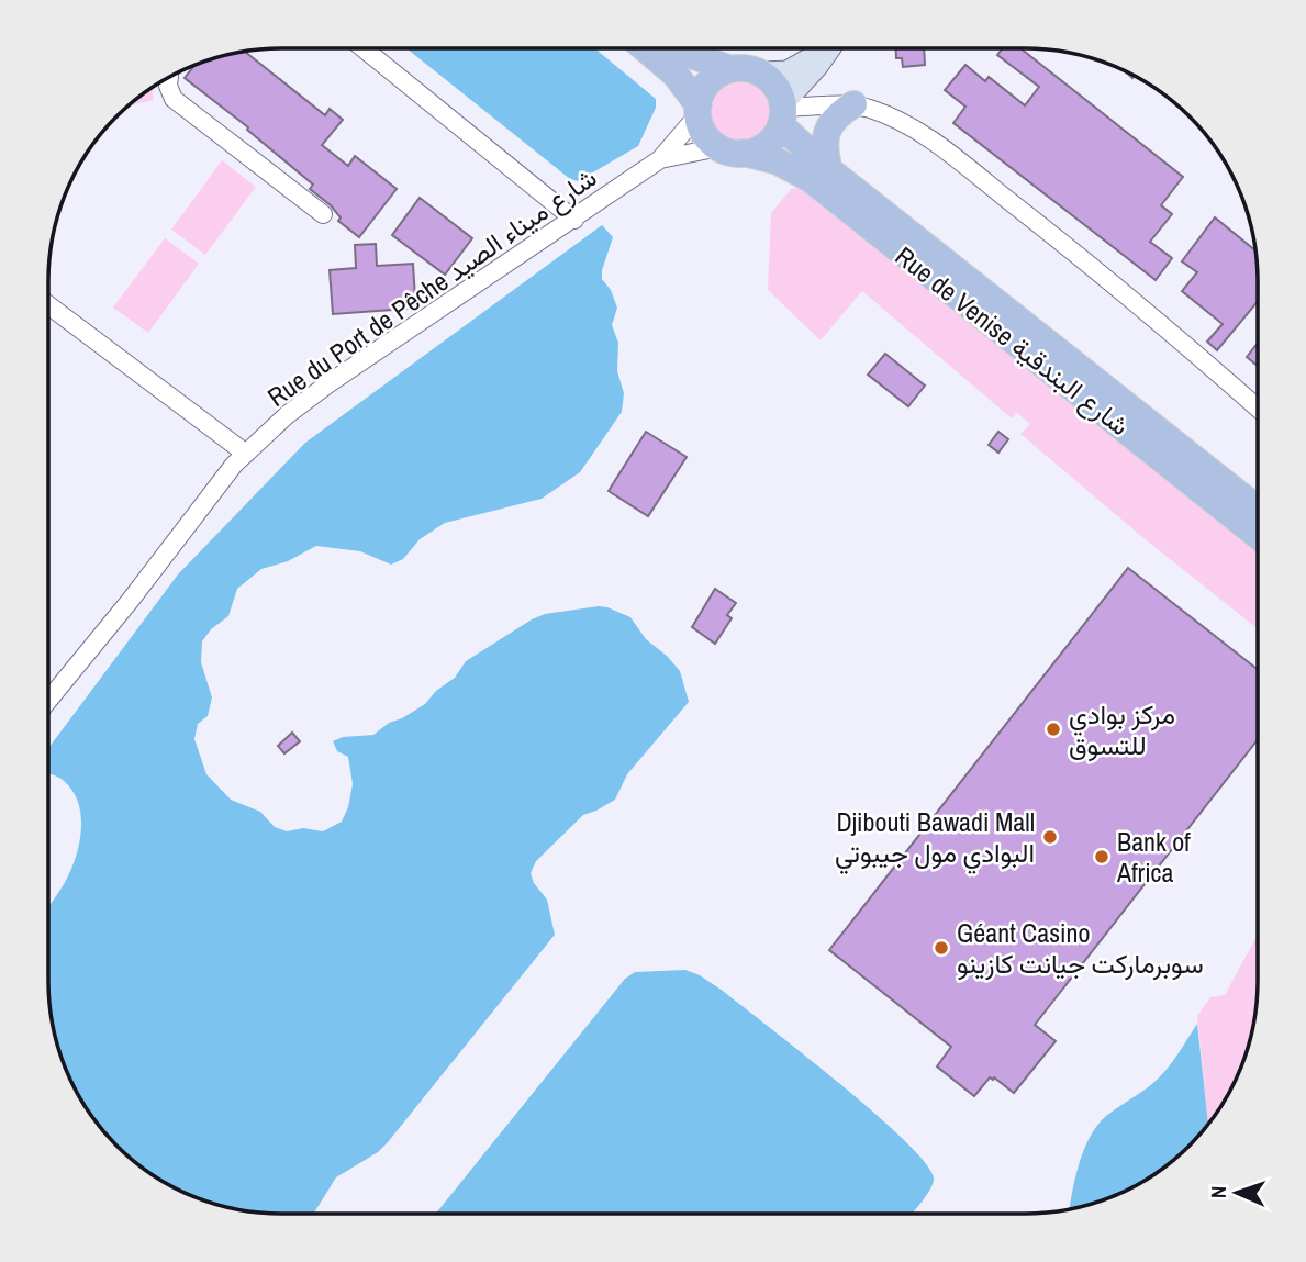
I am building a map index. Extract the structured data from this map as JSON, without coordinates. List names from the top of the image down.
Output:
{
  "streets": {
    "main road": ["Rue de Venise شارع البندقية"],
    "street": ["Rue du Port de Pêche شارع ميناء الصيد"]
  },
  "crossings": [
    ["Rue du Port de Pêche شارع ميناء الصيد", "Rue de Venise شارع البندقية"]
  ],
  "places": [
    "مركز بوادي للتسوق",
    "Djibouti Bawadi Mall البوادي مول جيبوتي",
    "Bank of Africa",
    "Géant Casino سوبرماركت جيانت كازينو"
  ],
  "north": "left"
}
